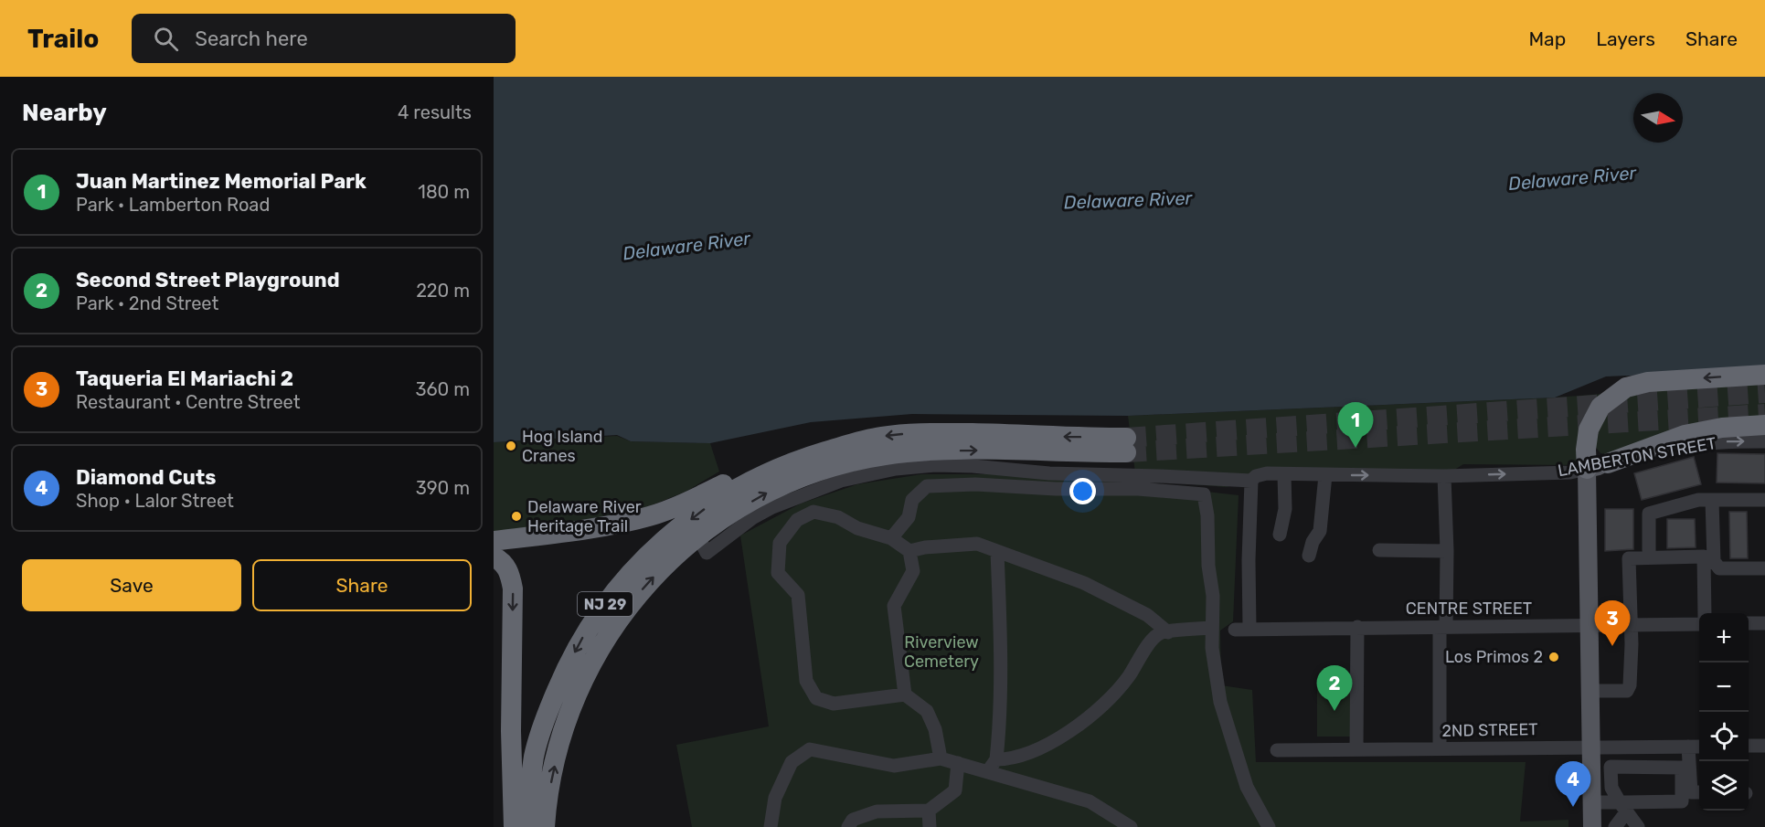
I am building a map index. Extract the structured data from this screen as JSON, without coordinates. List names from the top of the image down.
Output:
{
  "streets": {
    "highway": ["NJ 29"],
    "main road": ["LAMBERTON STREET"],
    "street": ["CENTRE STREET", "2ND STREET"]
  },
  "crossings": [
    ["LAMBERTON STREET", "NJ 29"]
  ],
  "one_way": ["LAMBERTON STREET"],
  "water": ["Delaware River"],
  "parks": ["Riverview Cemetery"],
  "places": ["Hog Island Cranes", "Delaware River Heritage Trail", "Los Primos 2"],
  "north": "right",
  "page": {
    "header": "Trailo",
    "search": "Search here",
    "nav": ["Map", "Layers", "Share"],
    "heading": ["Nearby", "4 results"],
    "list": [
      {
        "mark": "1",
        "name": "Juan Martinez Memorial Park",
        "note": "Park · Lamberton Road",
        "value": "180 m"
      },
      {
        "mark": "2",
        "name": "Second Street Playground",
        "note": "Park · 2nd Street",
        "value": "220 m"
      },
      {
        "mark": "3",
        "name": "Taqueria El Mariachi 2",
        "note": "Restaurant · Centre Street",
        "value": "360 m"
      },
      {
        "mark": "4",
        "name": "Diamond Cuts",
        "note": "Shop · Lalor Street",
        "value": "390 m"
      }
    ],
    "pins": [
      "1",
      "3",
      "2",
      "4"
    ],
    "buttons": ["Save", "Share"],
    "map_buttons": ["+", "−"]
  }
}
